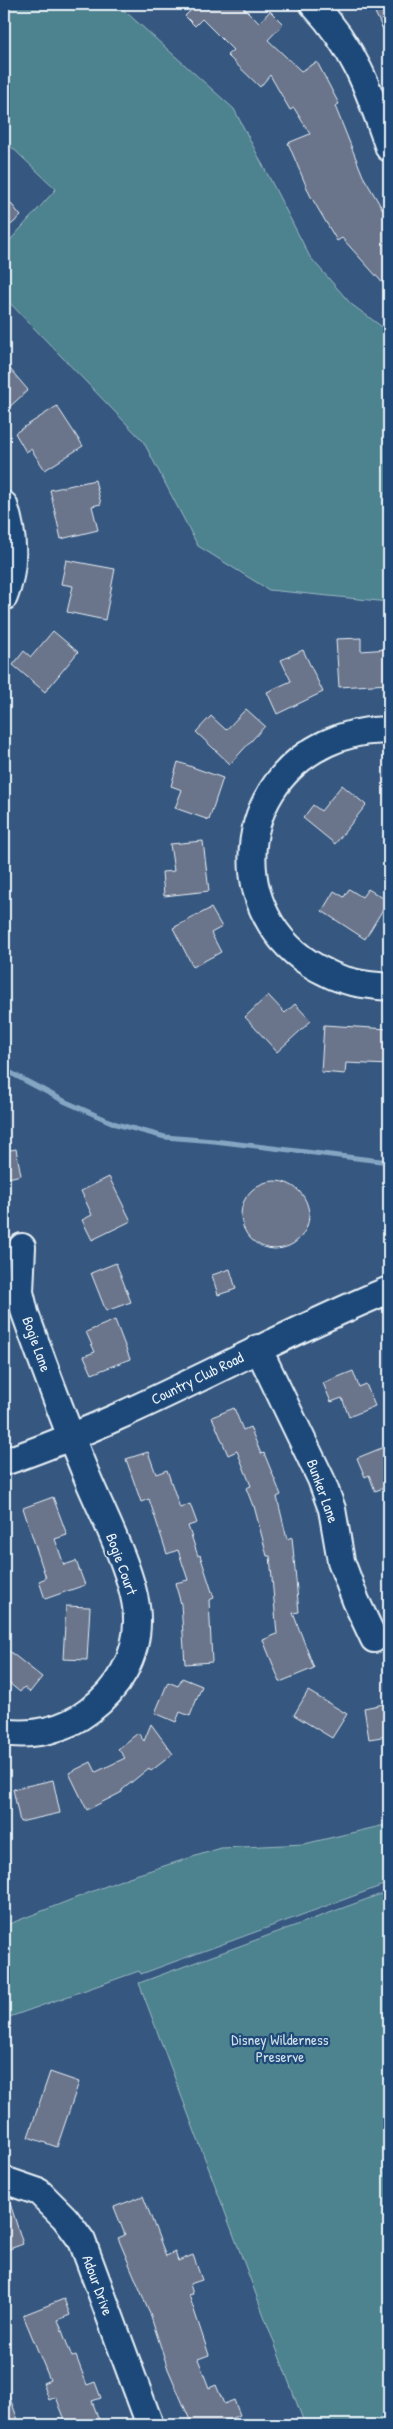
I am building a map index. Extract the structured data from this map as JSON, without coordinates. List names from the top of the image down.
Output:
{
  "streets": {
    "street": [
      "Bogie Lane",
      "Country Club Road",
      "Bunker Lane",
      "Bogie Court",
      "Adour Drive"
    ]
  },
  "crossings": [
    ["Bogie Lane", "Country Club Road"],
    ["Bogie Lane", "Bogie Court"],
    ["Country Club Road", "Bunker Lane"],
    ["Country Club Road", "Bogie Court"]
  ],
  "parks": ["Disney Wilderness Preserve"]
}
